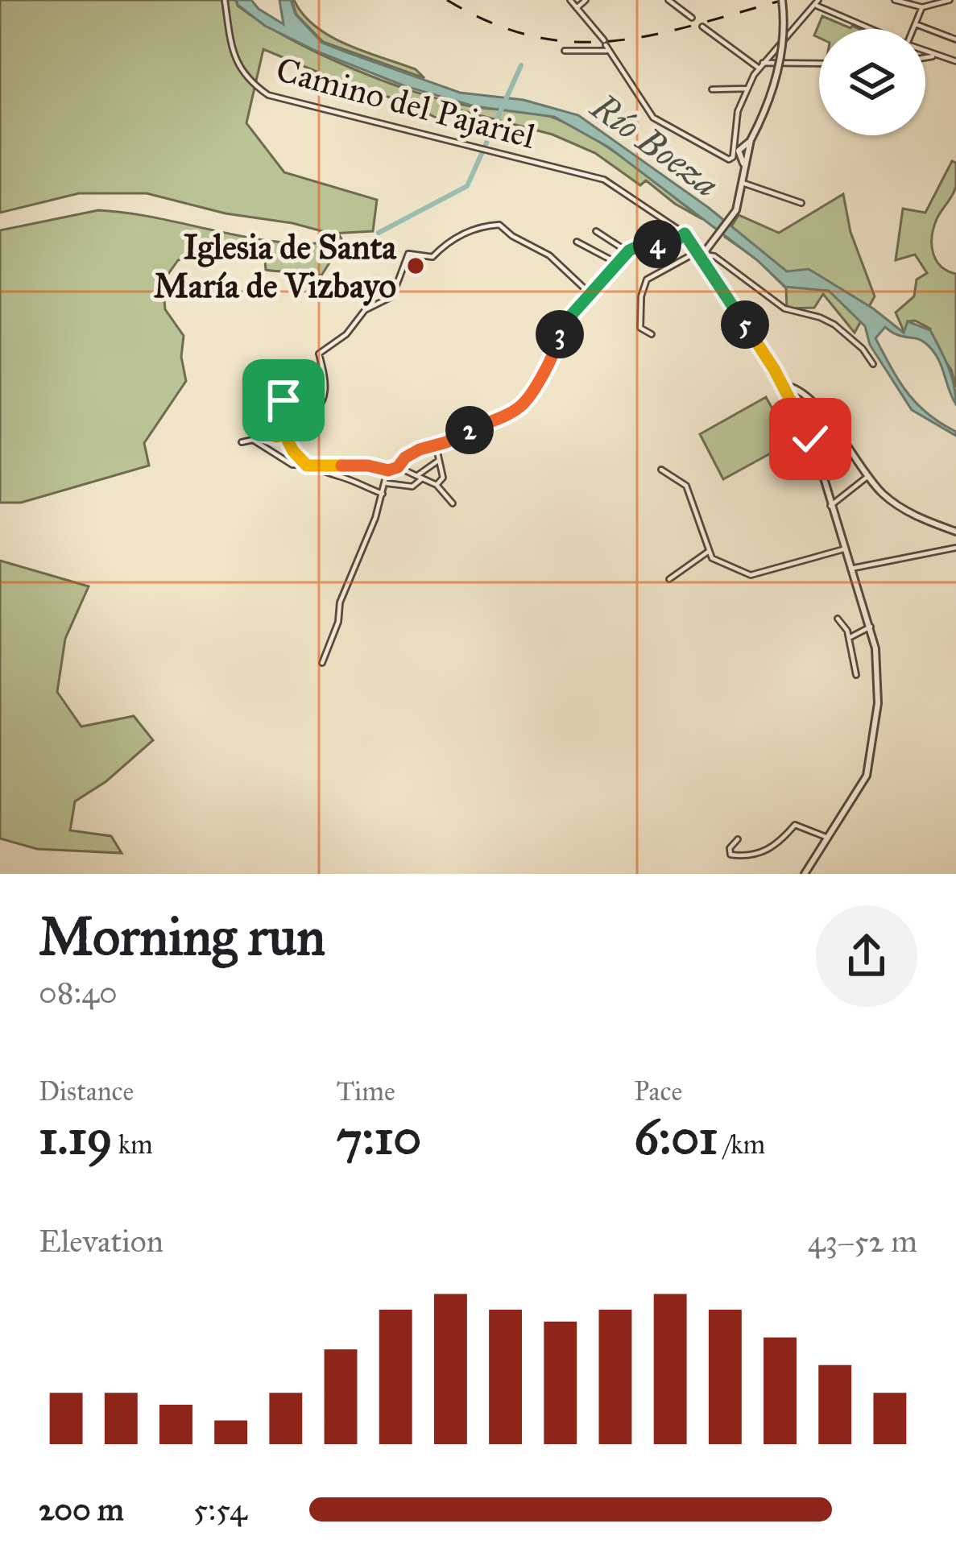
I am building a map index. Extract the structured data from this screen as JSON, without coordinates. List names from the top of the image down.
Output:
{
  "streets": {
    "street": ["Camino del Pajariel"]
  },
  "water": ["Río Boeza"],
  "places": ["Iglesia de Santa María de Vizbayo"],
  "page": {
    "pins": [
      "4",
      "5",
      "3",
      "2"
    ],
    "heading": ["Morning run", "08:40"],
    "stats": [
      ["Distance", "1.19 km"],
      ["Time", "7:10"],
      ["Pace", "6:01 /km"]
    ],
    "chart": ["Elevation", "43–52 m"],
    "list": [
      {
        "name": "200 m",
        "note": "5:54"
      }
    ]
  }
}
